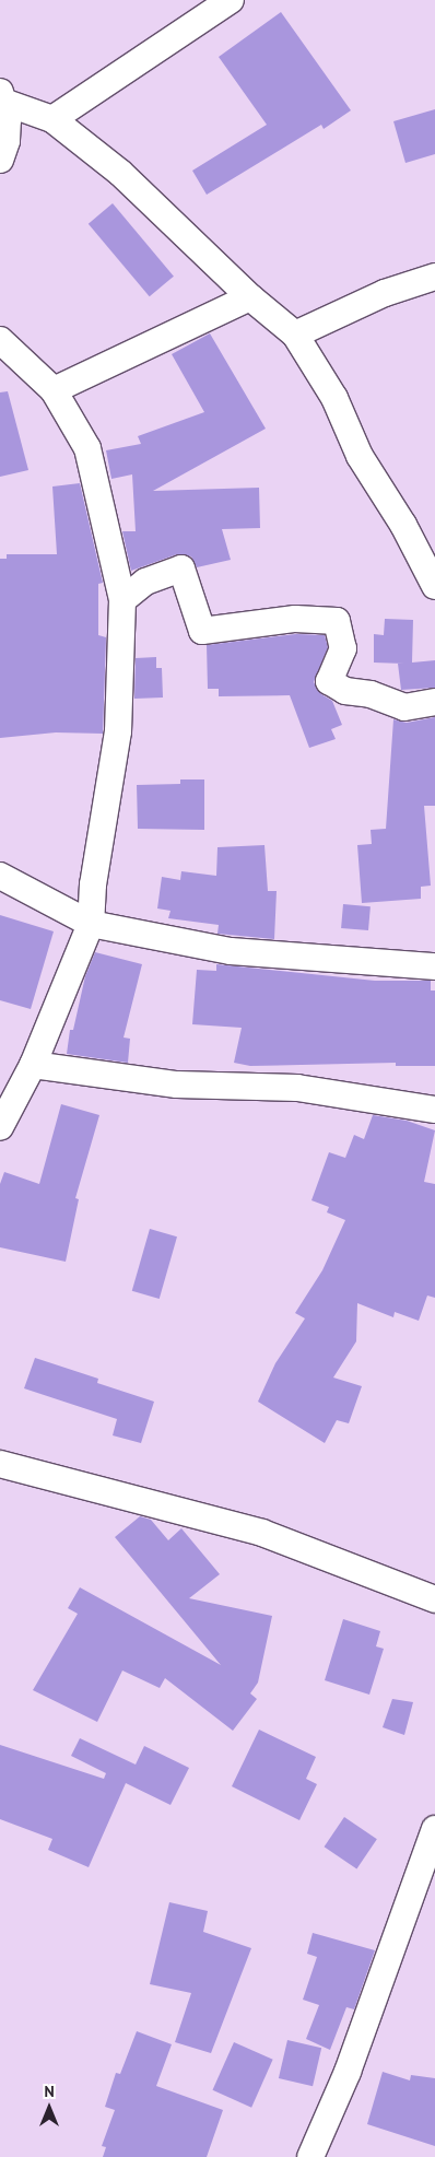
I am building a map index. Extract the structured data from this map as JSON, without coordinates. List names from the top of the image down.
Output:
{
  "north": "top"
}
